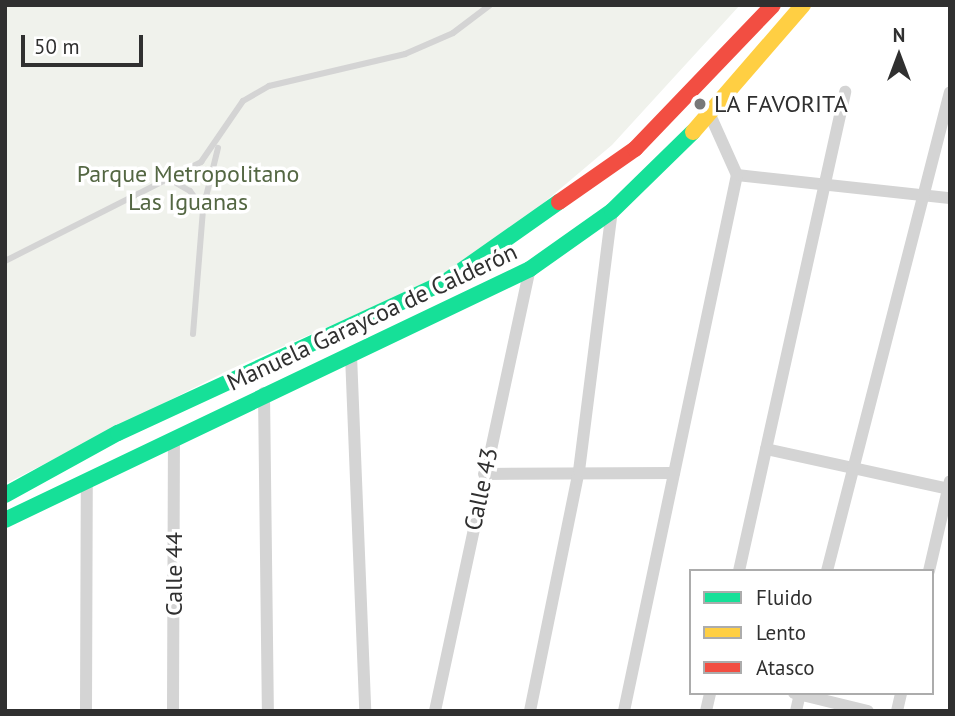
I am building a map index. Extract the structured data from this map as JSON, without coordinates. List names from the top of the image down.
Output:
{
  "streets": {
    "street": ["Manuela Garaycoa de Calderón", "Calle 43", "Calle 44"]
  },
  "crossings": [
    ["Manuela Garaycoa de Calderón", "Calle 43"],
    ["Manuela Garaycoa de Calderón", "Calle 44"]
  ],
  "parks": ["Parque Metropolitano Las Iguanas"],
  "places": ["LA FAVORITA"],
  "legend": ["Fluido", "Lento", "Atasco"],
  "scale_bar": "50 m",
  "north": "top"
}
